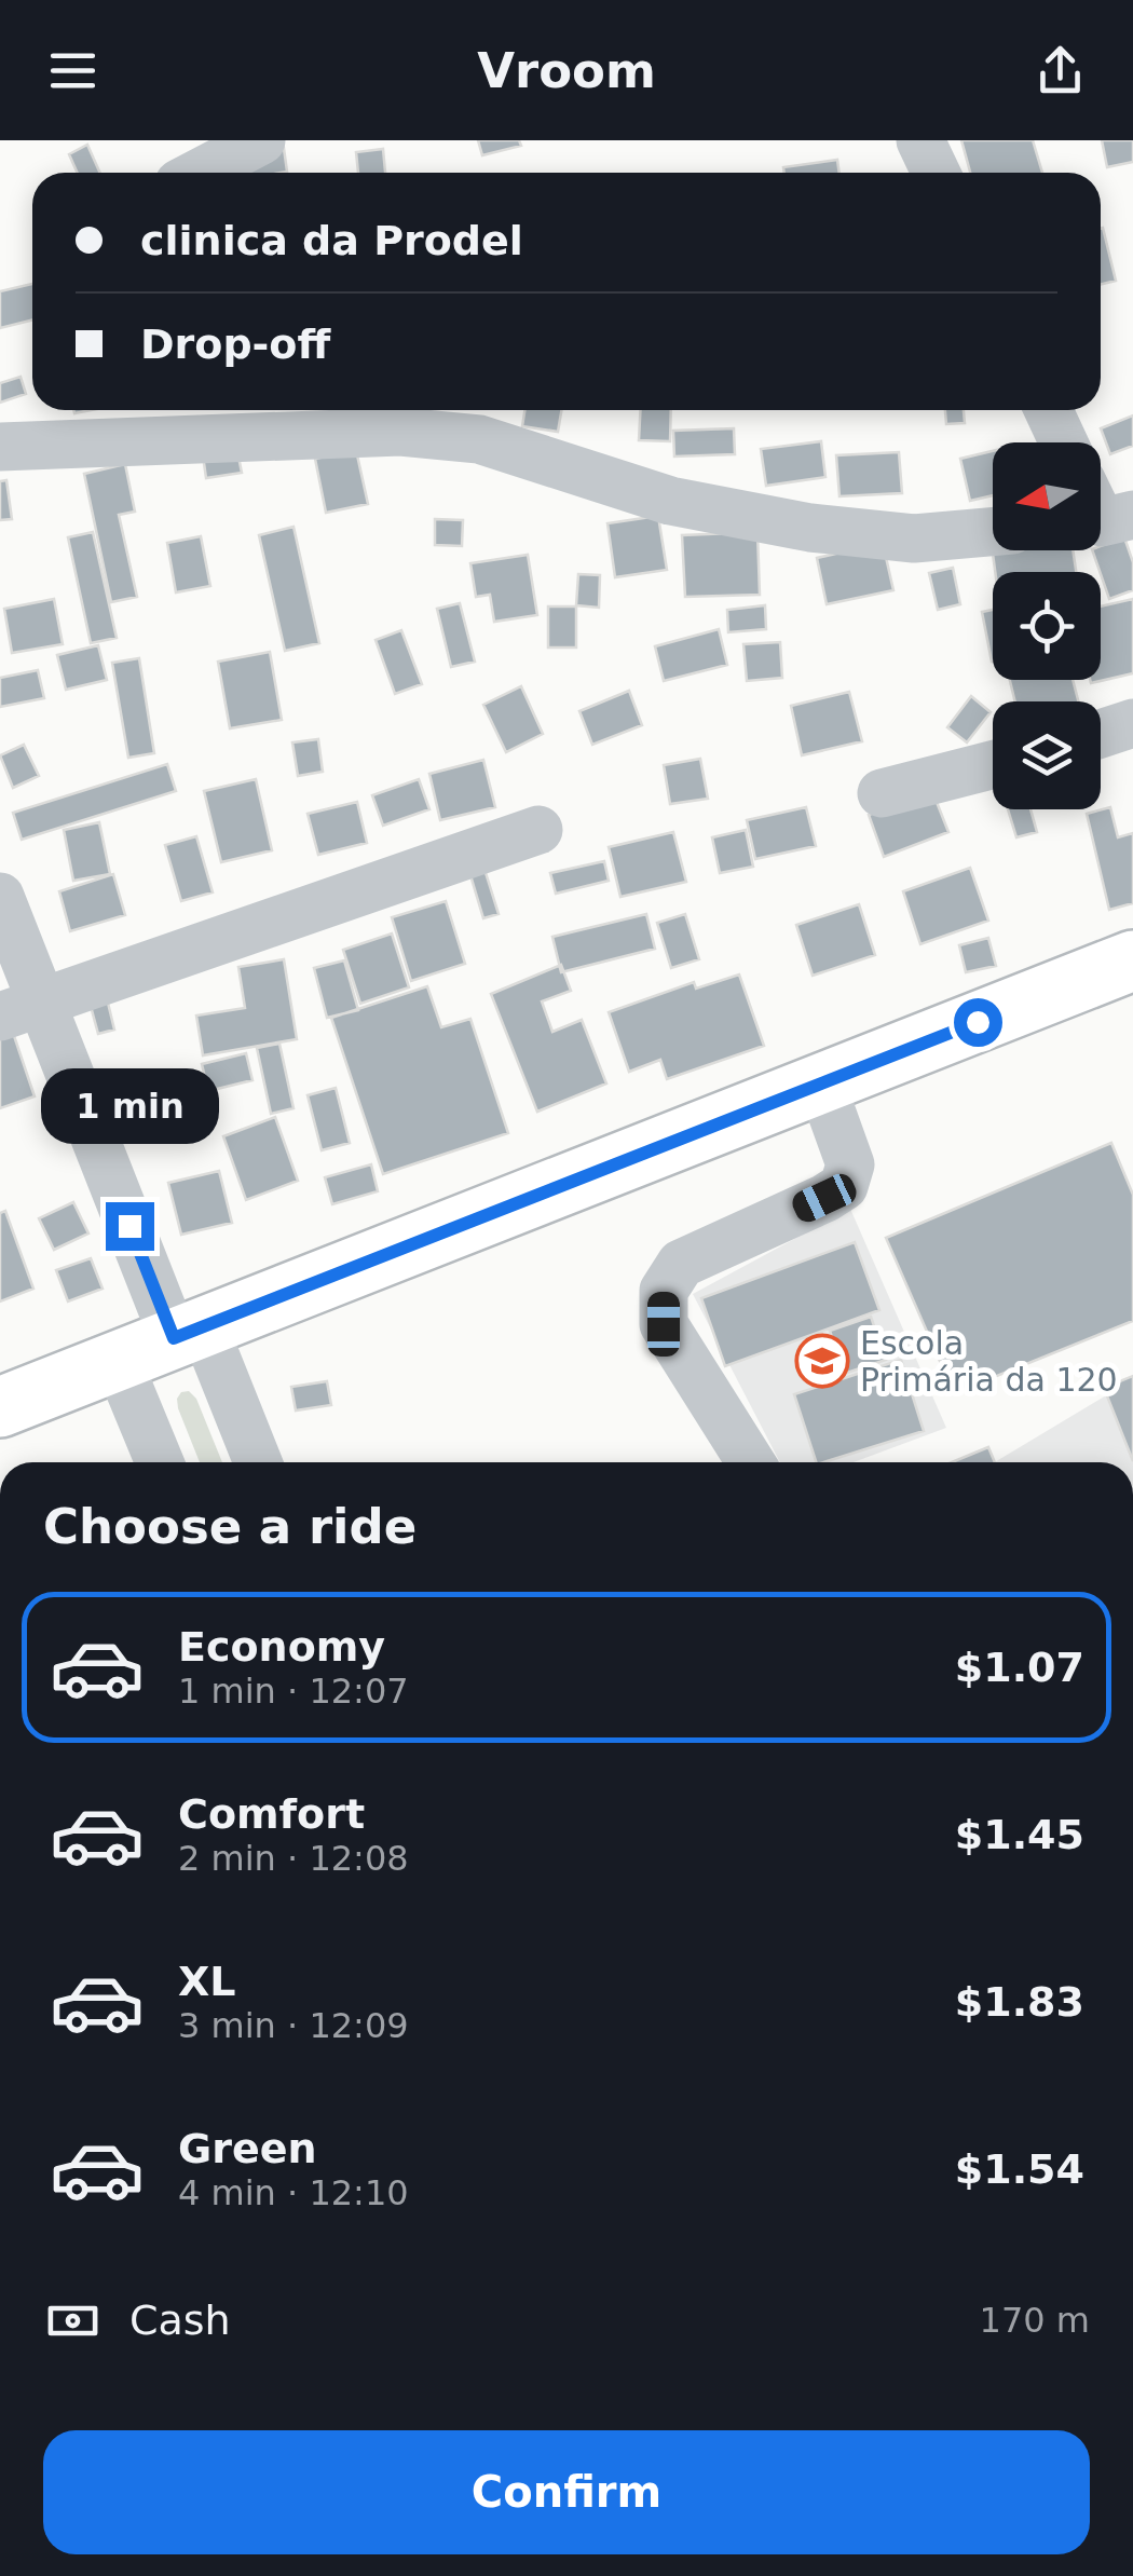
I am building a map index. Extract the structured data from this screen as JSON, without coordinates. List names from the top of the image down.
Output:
{
  "places": {
    "school or university": ["Escola Primária da 120"]
  },
  "north": "left",
  "page": {
    "header": "Vroom",
    "banner": ["clinica da Prodel", "Drop-off"],
    "bubble": "1 min",
    "heading": "Choose a ride",
    "list": [
      {
        "name": "Economy",
        "note": "1 min · 12:07",
        "value": "$1.07"
      },
      {
        "name": "Comfort",
        "note": "2 min · 12:08",
        "value": "$1.45"
      },
      {
        "name": "XL",
        "note": "3 min · 12:09",
        "value": "$1.83"
      },
      {
        "name": "Green",
        "note": "4 min · 12:10",
        "value": "$1.54"
      }
    ],
    "pay": ["Cash", "170 m"],
    "buttons": "Confirm"
  }
}
